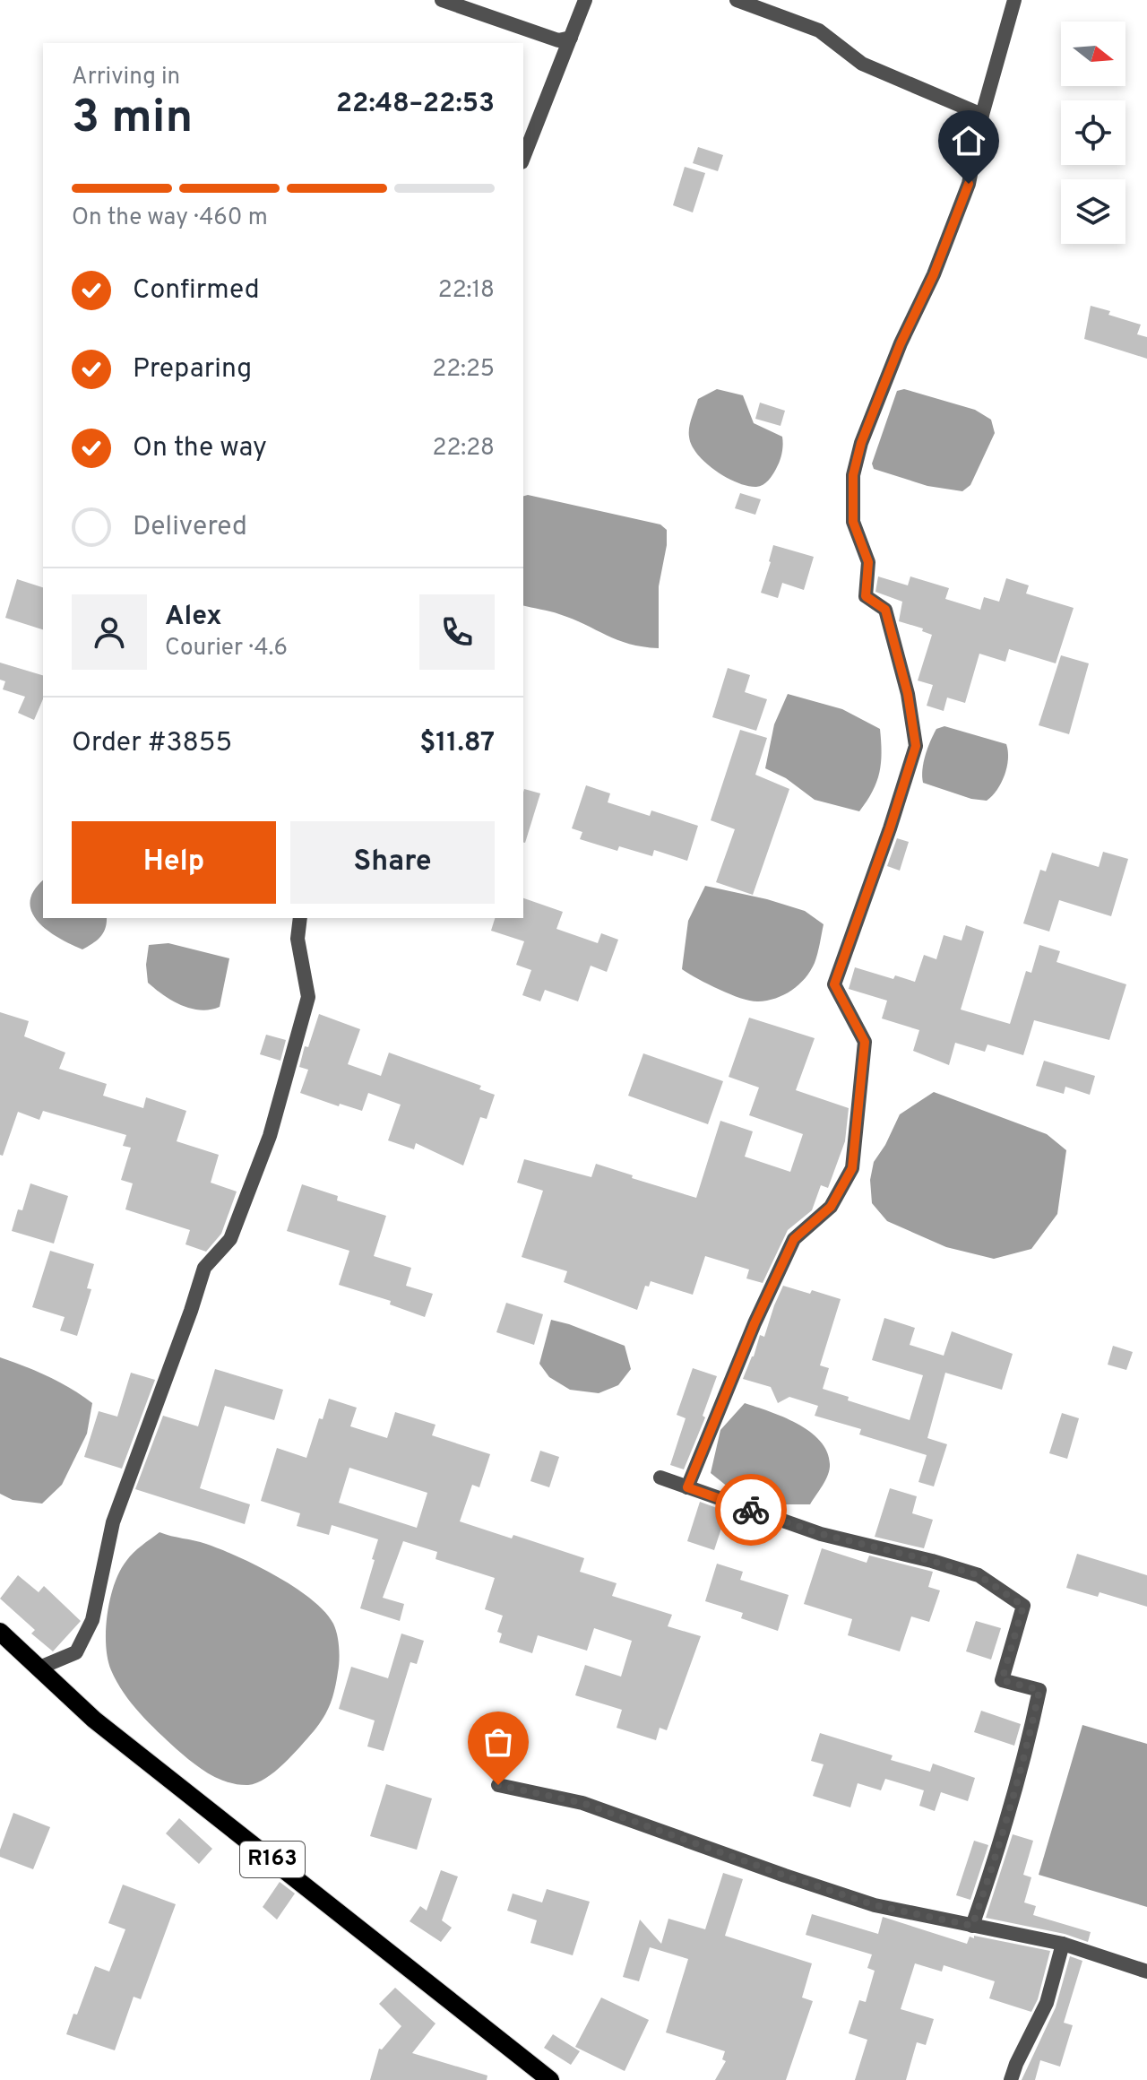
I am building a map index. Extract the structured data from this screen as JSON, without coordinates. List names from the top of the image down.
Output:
{
  "streets": {
    "main road": ["R163"]
  },
  "north": "right",
  "page": {
    "heading": ["3 min", "Arriving in", "22:48–22:53"],
    "panel": [
      "Alex",
      "Courier · 4.6",
      "Order #3855",
      "$11.87"
    ],
    "bar": "On the way · 460 m",
    "list": [
      ["Confirmed", "22:18"],
      ["Preparing", "22:25"],
      ["On the way", "22:28"],
      "Delivered"
    ],
    "buttons": ["Help", "Share"]
  }
}
